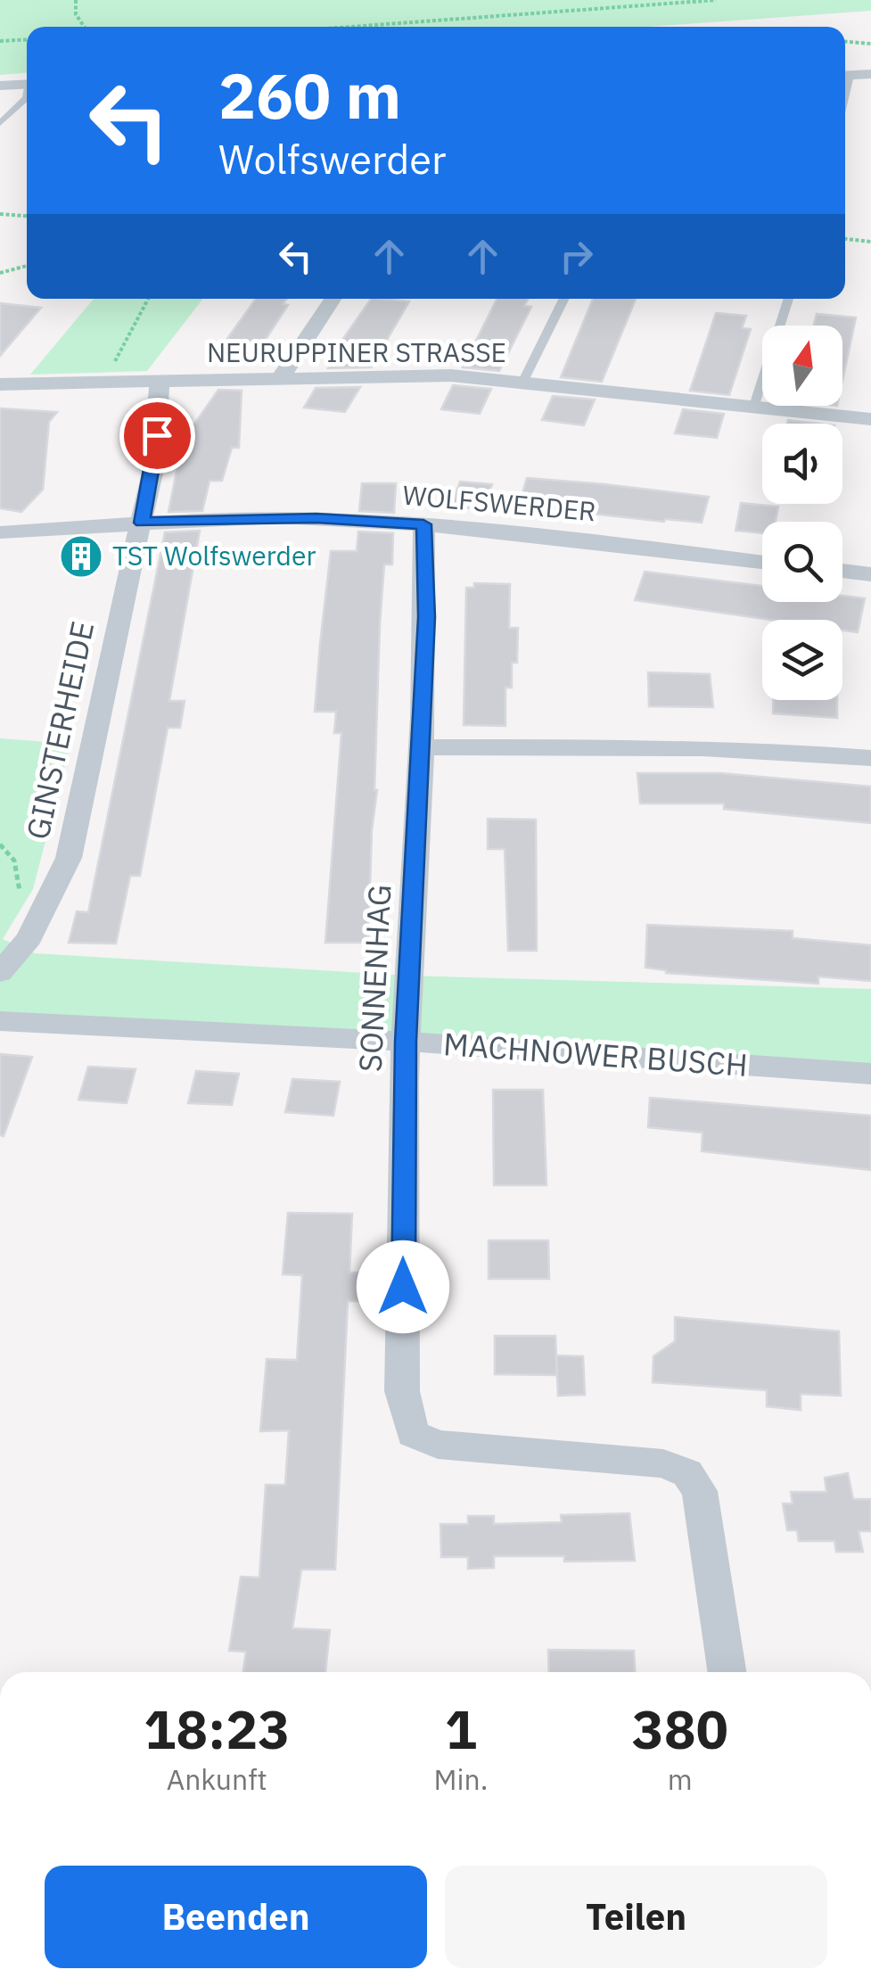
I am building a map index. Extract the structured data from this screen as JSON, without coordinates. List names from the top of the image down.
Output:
{
  "streets": {
    "street": [
      "NEURUPPINER STRASSE",
      "WOLFSWERDER",
      "GINSTERHEIDE",
      "SONNENHAG",
      "MACHNOWER BUSCH"
    ]
  },
  "crossings": [
    ["NEURUPPINER STRASSE", "GINSTERHEIDE"],
    ["WOLFSWERDER", "GINSTERHEIDE"],
    ["WOLFSWERDER", "SONNENHAG"],
    ["SONNENHAG", "MACHNOWER BUSCH"]
  ],
  "places": {
    "building": ["TST Wolfswerder"]
  },
  "north": "top",
  "page": {
    "turn": ["260 m", "Wolfswerder"],
    "eta": [
      "18:23",
      "Ankunft",
      "1",
      "Min.",
      "380",
      "m"
    ],
    "buttons": ["Beenden", "Teilen"]
  }
}
